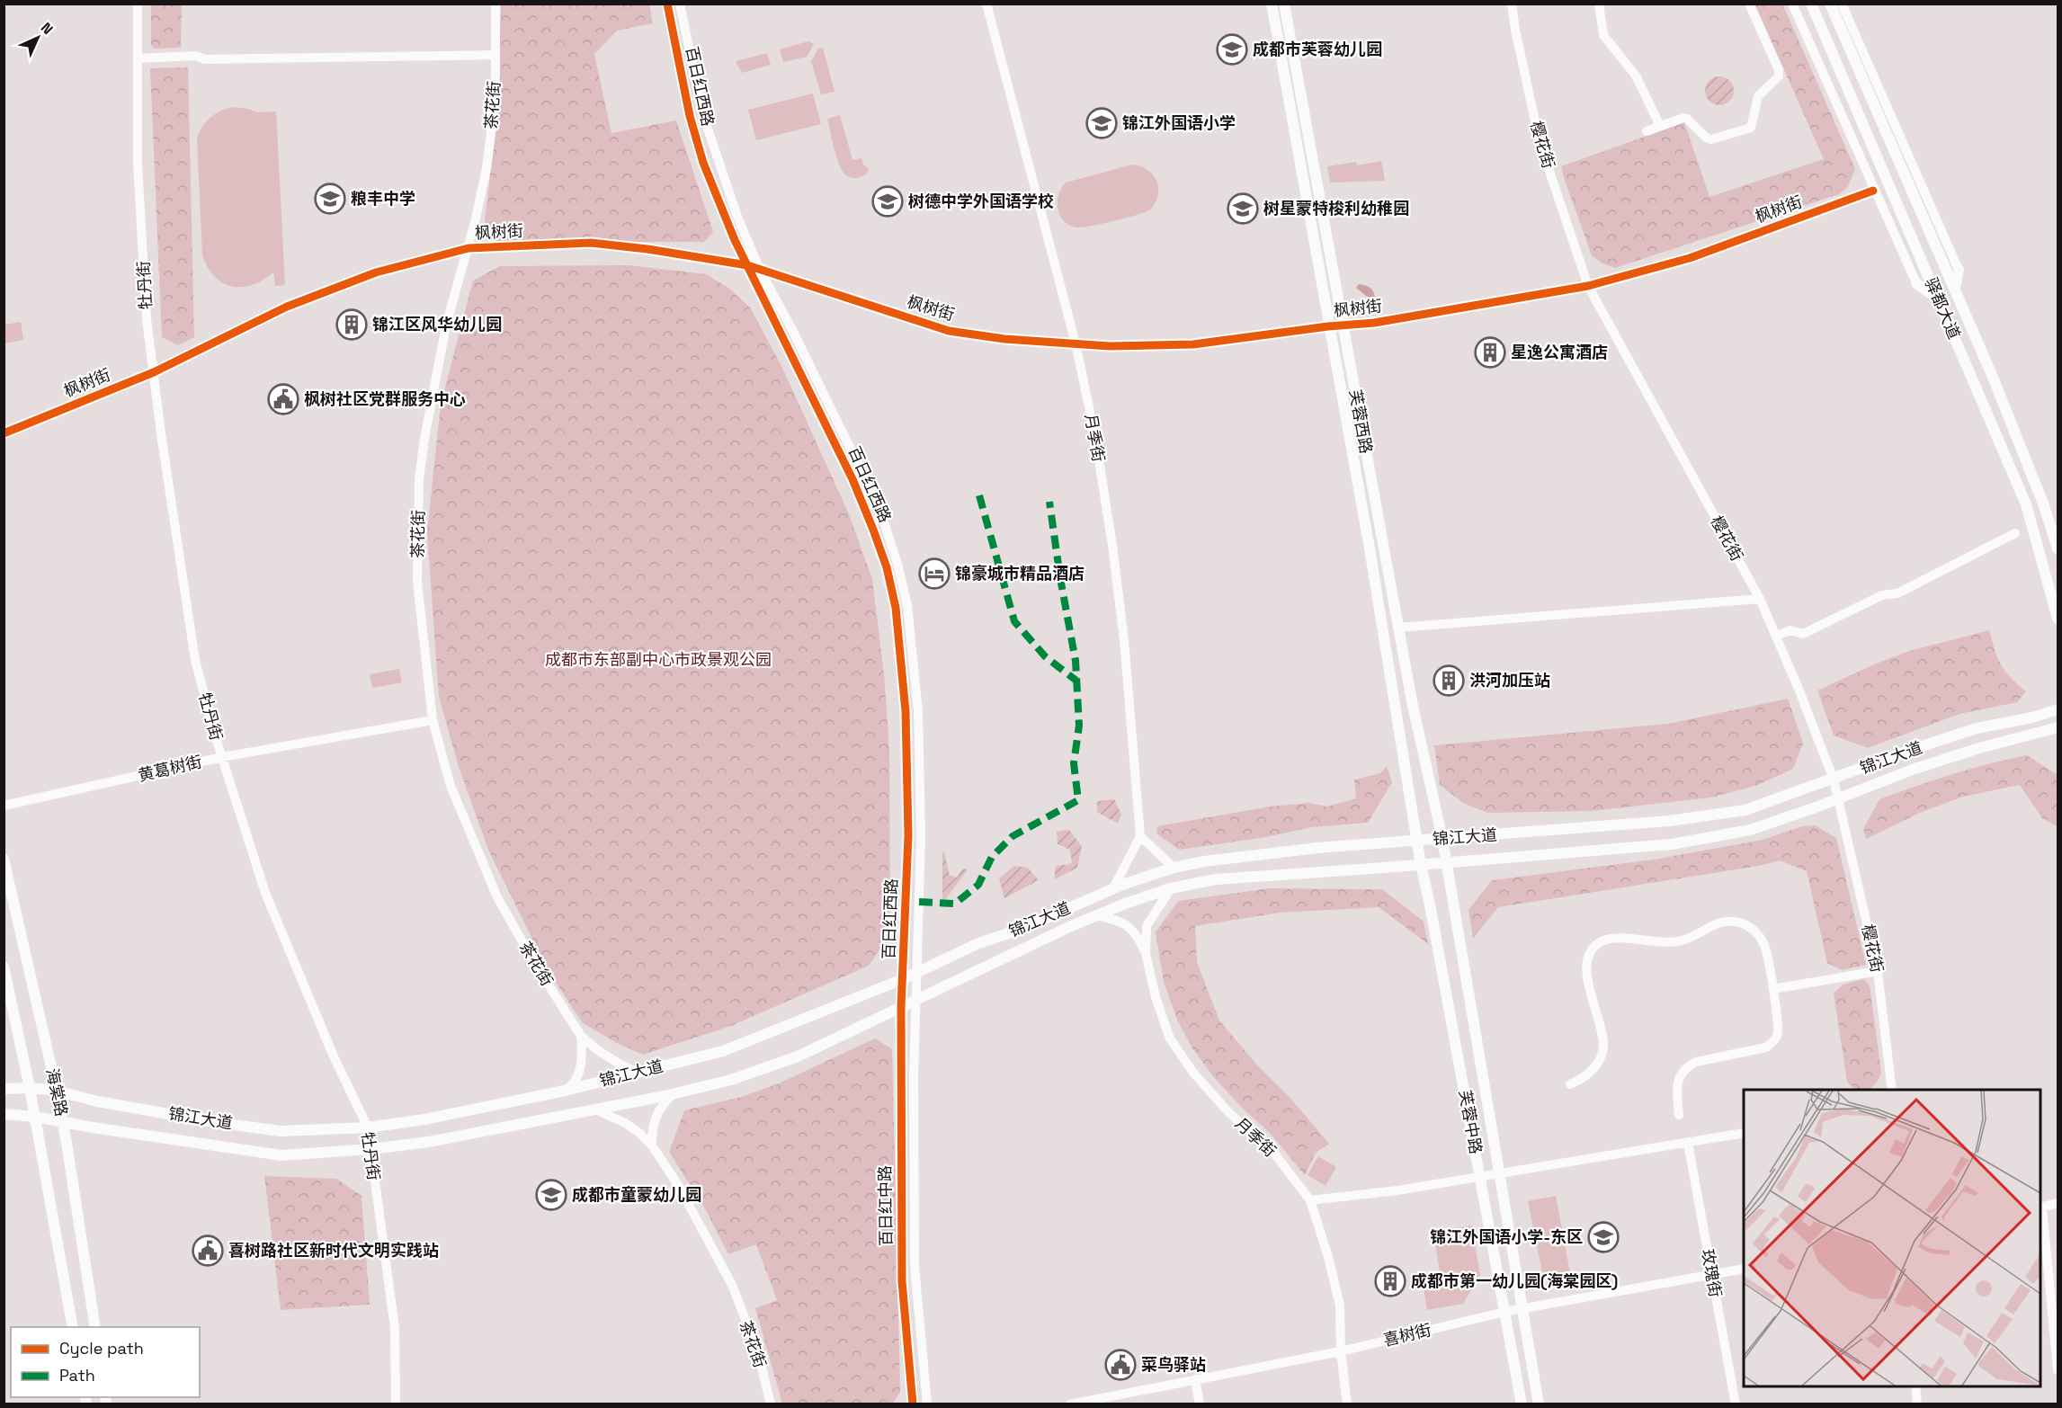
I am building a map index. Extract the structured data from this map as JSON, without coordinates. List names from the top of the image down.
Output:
{
  "streets": {
    "main road": [
      "驿都大道",
      "芙蓉西路",
      "锦江大道",
      "海棠路",
      "芙蓉中路"
    ],
    "street": [
      "百日红西路",
      "茶花街",
      "樱花街",
      "枫树街",
      "牡丹街",
      "月季街",
      "黄葛树街",
      "百日红中路",
      "玫瑰街",
      "喜树街"
    ]
  },
  "crossings": [
    ["百日红西路", "枫树街"],
    ["百日红西路", "锦江大道"],
    ["百日红西路", "百日红中路"],
    ["茶花街", "枫树街"],
    ["茶花街", "锦江大道"],
    ["茶花街", "黄葛树街"],
    ["樱花街", "枫树街"],
    ["樱花街", "锦江大道"],
    ["枫树街", "牡丹街"],
    ["枫树街", "芙蓉西路"],
    ["枫树街", "月季街"],
    ["牡丹街", "锦江大道"],
    ["牡丹街", "黄葛树街"],
    ["芙蓉西路", "锦江大道"],
    ["芙蓉西路", "芙蓉中路"],
    ["月季街", "锦江大道"],
    ["月季街", "喜树街"],
    ["锦江大道", "海棠路"],
    ["锦江大道", "芙蓉中路"],
    ["锦江大道", "百日红中路"],
    ["芙蓉中路", "喜树街"],
    ["玫瑰街", "喜树街"]
  ],
  "parks": ["成都市东部副中心市政景观公园"],
  "places": {
    "school or university": [
      "成都市芙蓉幼儿园",
      "锦江外国语小学",
      "粮丰中学",
      "树德中学外国语学校",
      "树星蒙特梭利幼稚园",
      "成都市童蒙幼儿园",
      "锦江外国语小学-东区"
    ],
    "building": [
      "锦江区风华幼儿园",
      "星逸公寓酒店",
      "洪河加压站",
      "成都市第一幼儿园(海棠园区)"
    ],
    "public building": ["枫树社区党群服务中心", "喜树路社区新时代文明实践站", "菜鸟驿站"],
    "hotel": ["锦豪城市精品酒店"]
  },
  "legend": ["Cycle path", "Path"],
  "north": "top right"
}
